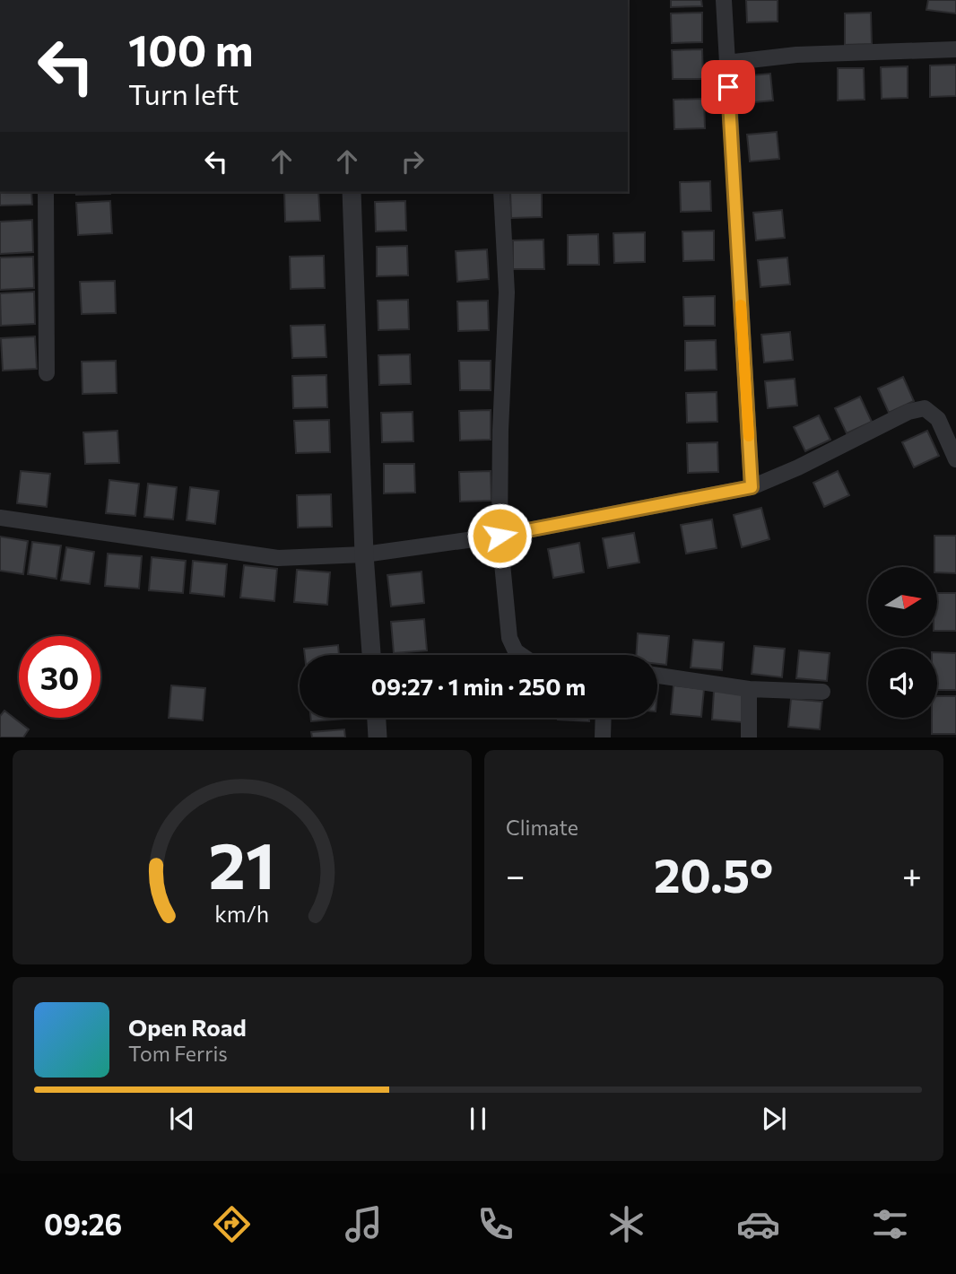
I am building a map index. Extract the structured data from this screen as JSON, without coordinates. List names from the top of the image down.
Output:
{
  "north": "right",
  "page": {
    "turn": ["100 m", "Turn left"],
    "limit": "30",
    "trip": "09:27 · 1 min · 250 m",
    "tile": "Climate",
    "heat": ["−", "20.5°", "+"],
    "song": ["Open Road", "Tom Ferris"],
    "tabs": "09:26",
    "gauge": ["21", "km/h"]
  }
}
